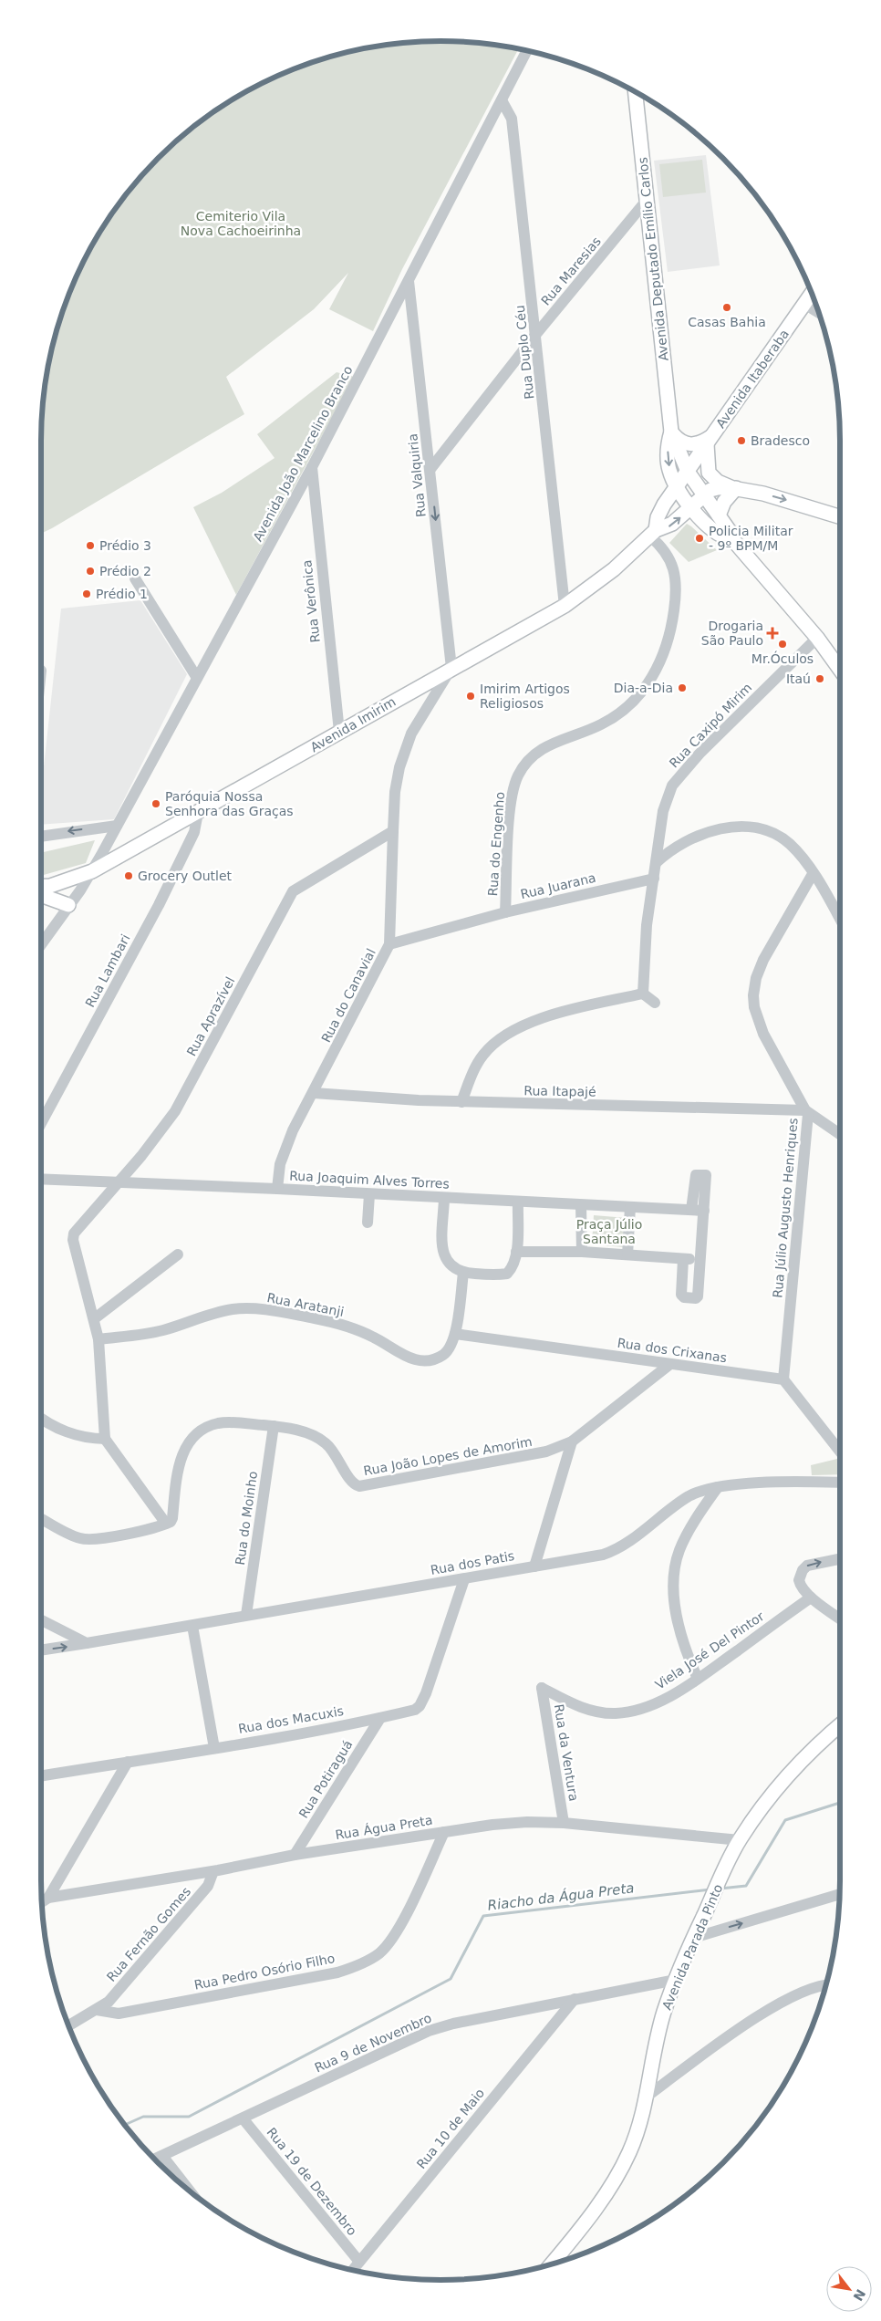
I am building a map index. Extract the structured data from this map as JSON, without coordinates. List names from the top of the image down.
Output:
{
  "streets": {
    "main road": [
      "Avenida Deputado Emílio Carlos",
      "Avenida Itaberaba",
      "Avenida Imirim",
      "Avenida Parada Pinto"
    ],
    "street": [
      "Rua Maresias",
      "Rua Duplo Céu",
      "Avenida João Marcelino Branco",
      "Rua Valquiria",
      "Rua Verônica",
      "Rua Caxipó Mirim",
      "Rua do Engenho",
      "Rua Juarana",
      "Rua Lambari",
      "Rua do Canavial",
      "Rua Aprazível",
      "Rua Itapajé",
      "Rua Joaquim Alves Torres",
      "Rua Júlio Augusto Henriques",
      "Rua Aratanji",
      "Rua dos Crixanas",
      "Rua João Lopes de Amorim",
      "Rua do Moinho",
      "Rua dos Patis",
      "Viela José Del Pintor",
      "Rua dos Macuxis",
      "Rua da Ventura",
      "Rua Potiraguá",
      "Rua Água Preta",
      "Rua Fernão Gomes",
      "Rua Pedro Osório Filho",
      "Rua 9 de Novembro",
      "Rua 10 de Maio",
      "Rua 19 de Dezembro"
    ]
  },
  "crossings": [
    ["Avenida Deputado Emílio Carlos", "Rua Maresias"],
    ["Avenida Deputado Emílio Carlos", "Avenida Itaberaba"],
    ["Rua Maresias", "Rua Duplo Céu"],
    ["Rua Maresias", "Rua Valquiria"],
    ["Rua Duplo Céu", "Avenida João Marcelino Branco"],
    ["Rua Duplo Céu", "Avenida Imirim"],
    ["Avenida João Marcelino Branco", "Rua Valquiria"],
    ["Avenida João Marcelino Branco", "Rua Verônica"],
    ["Avenida João Marcelino Branco", "Avenida Imirim"],
    ["Rua Valquiria", "Avenida Imirim"],
    ["Rua Valquiria", "Rua do Canavial"],
    ["Rua Verônica", "Avenida Imirim"],
    ["Avenida Imirim", "Rua do Engenho"],
    ["Avenida Imirim", "Rua Lambari"],
    ["Avenida Imirim", "Rua do Canavial"],
    ["Rua Caxipó Mirim", "Rua Juarana"],
    ["Rua do Engenho", "Rua Juarana"],
    ["Rua Juarana", "Rua do Canavial"],
    ["Rua do Canavial", "Rua Aprazível"],
    ["Rua do Canavial", "Rua Itapajé"],
    ["Rua do Canavial", "Rua Joaquim Alves Torres"],
    ["Rua Aprazível", "Rua Joaquim Alves Torres"],
    ["Rua Itapajé", "Rua Júlio Augusto Henriques"],
    ["Rua Júlio Augusto Henriques", "Rua dos Crixanas"],
    ["Rua Aratanji", "Rua dos Crixanas"],
    ["Rua dos Crixanas", "Rua João Lopes de Amorim"],
    ["Rua João Lopes de Amorim", "Rua do Moinho"],
    ["Rua do Moinho", "Rua dos Patis"],
    ["Rua dos Patis", "Rua dos Macuxis"],
    ["Viela José Del Pintor", "Rua da Ventura"],
    ["Rua dos Macuxis", "Rua Potiraguá"],
    ["Rua da Ventura", "Rua Água Preta"],
    ["Rua Potiraguá", "Rua Água Preta"],
    ["Rua Água Preta", "Rua Fernão Gomes"],
    ["Rua Água Preta", "Avenida Parada Pinto"],
    ["Rua Água Preta", "Rua Pedro Osório Filho"],
    ["Rua Fernão Gomes", "Rua Pedro Osório Filho"],
    ["Avenida Parada Pinto", "Rua 9 de Novembro"],
    ["Rua 9 de Novembro", "Rua 10 de Maio"],
    ["Rua 9 de Novembro", "Rua 19 de Dezembro"],
    ["Rua 10 de Maio", "Rua 19 de Dezembro"]
  ],
  "one_way": ["Rua Valquiria"],
  "water": ["Riacho da Água Preta"],
  "parks": ["Cemiterio Vila Nova Cachoeirinha", "Praça Júlio Santana"],
  "places": {
    "other": [
      "Casas Bahia",
      "Bradesco",
      "Policia Militar - 9º BPM/M",
      "Prédio 3",
      "Prédio 2",
      "Prédio 1",
      "Mr.Óculos",
      "Itaú",
      "Dia-a-Dia",
      "Imirim Artigos Religiosos",
      "Paróquia Nossa Senhora das Graças",
      "Grocery Outlet"
    ],
    "health": ["Drogaria São Paulo"]
  },
  "north": "bottom right"
}
